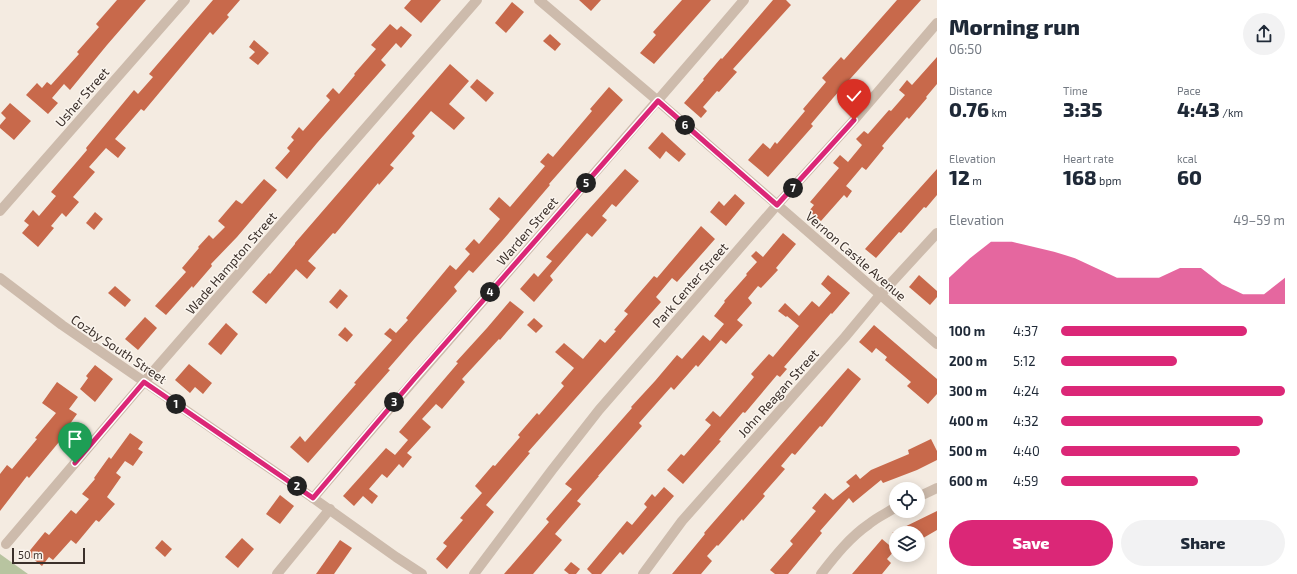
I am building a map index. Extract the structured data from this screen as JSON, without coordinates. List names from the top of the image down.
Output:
{
  "streets": {
    "street": [
      "Usher Street",
      "Warden Street",
      "Vernon Castle Avenue",
      "Wade Hampton Street",
      "Park Center Street",
      "Cozby South Street",
      "John Reagan Street"
    ]
  },
  "crossings": [
    ["Warden Street", "Vernon Castle Avenue"],
    ["Warden Street", "Cozby South Street"],
    ["Vernon Castle Avenue", "Park Center Street"],
    ["Vernon Castle Avenue", "John Reagan Street"],
    ["Wade Hampton Street", "Cozby South Street"]
  ],
  "scale_bar": "50 m",
  "page": {
    "heading": ["Morning run", "06:50"],
    "stats": [
      ["Distance", "0.76 km"],
      ["Time", "3:35"],
      ["Pace", "4:43 /km"],
      ["Elevation", "12 m"],
      ["Heart rate", "168 bpm"],
      ["kcal", "60"]
    ],
    "pins": [
      "6",
      "5",
      "7",
      "4",
      "3",
      "1",
      "2"
    ],
    "chart": ["Elevation", "49–59 m"],
    "list": [
      {
        "name": "100 m",
        "note": "4:37"
      },
      {
        "name": "200 m",
        "note": "5:12"
      },
      {
        "name": "300 m",
        "note": "4:24"
      },
      {
        "name": "400 m",
        "note": "4:32"
      },
      {
        "name": "500 m",
        "note": "4:40"
      },
      {
        "name": "600 m",
        "note": "4:59"
      }
    ],
    "buttons": ["Save", "Share"],
    "scale": "50 m"
  }
}
